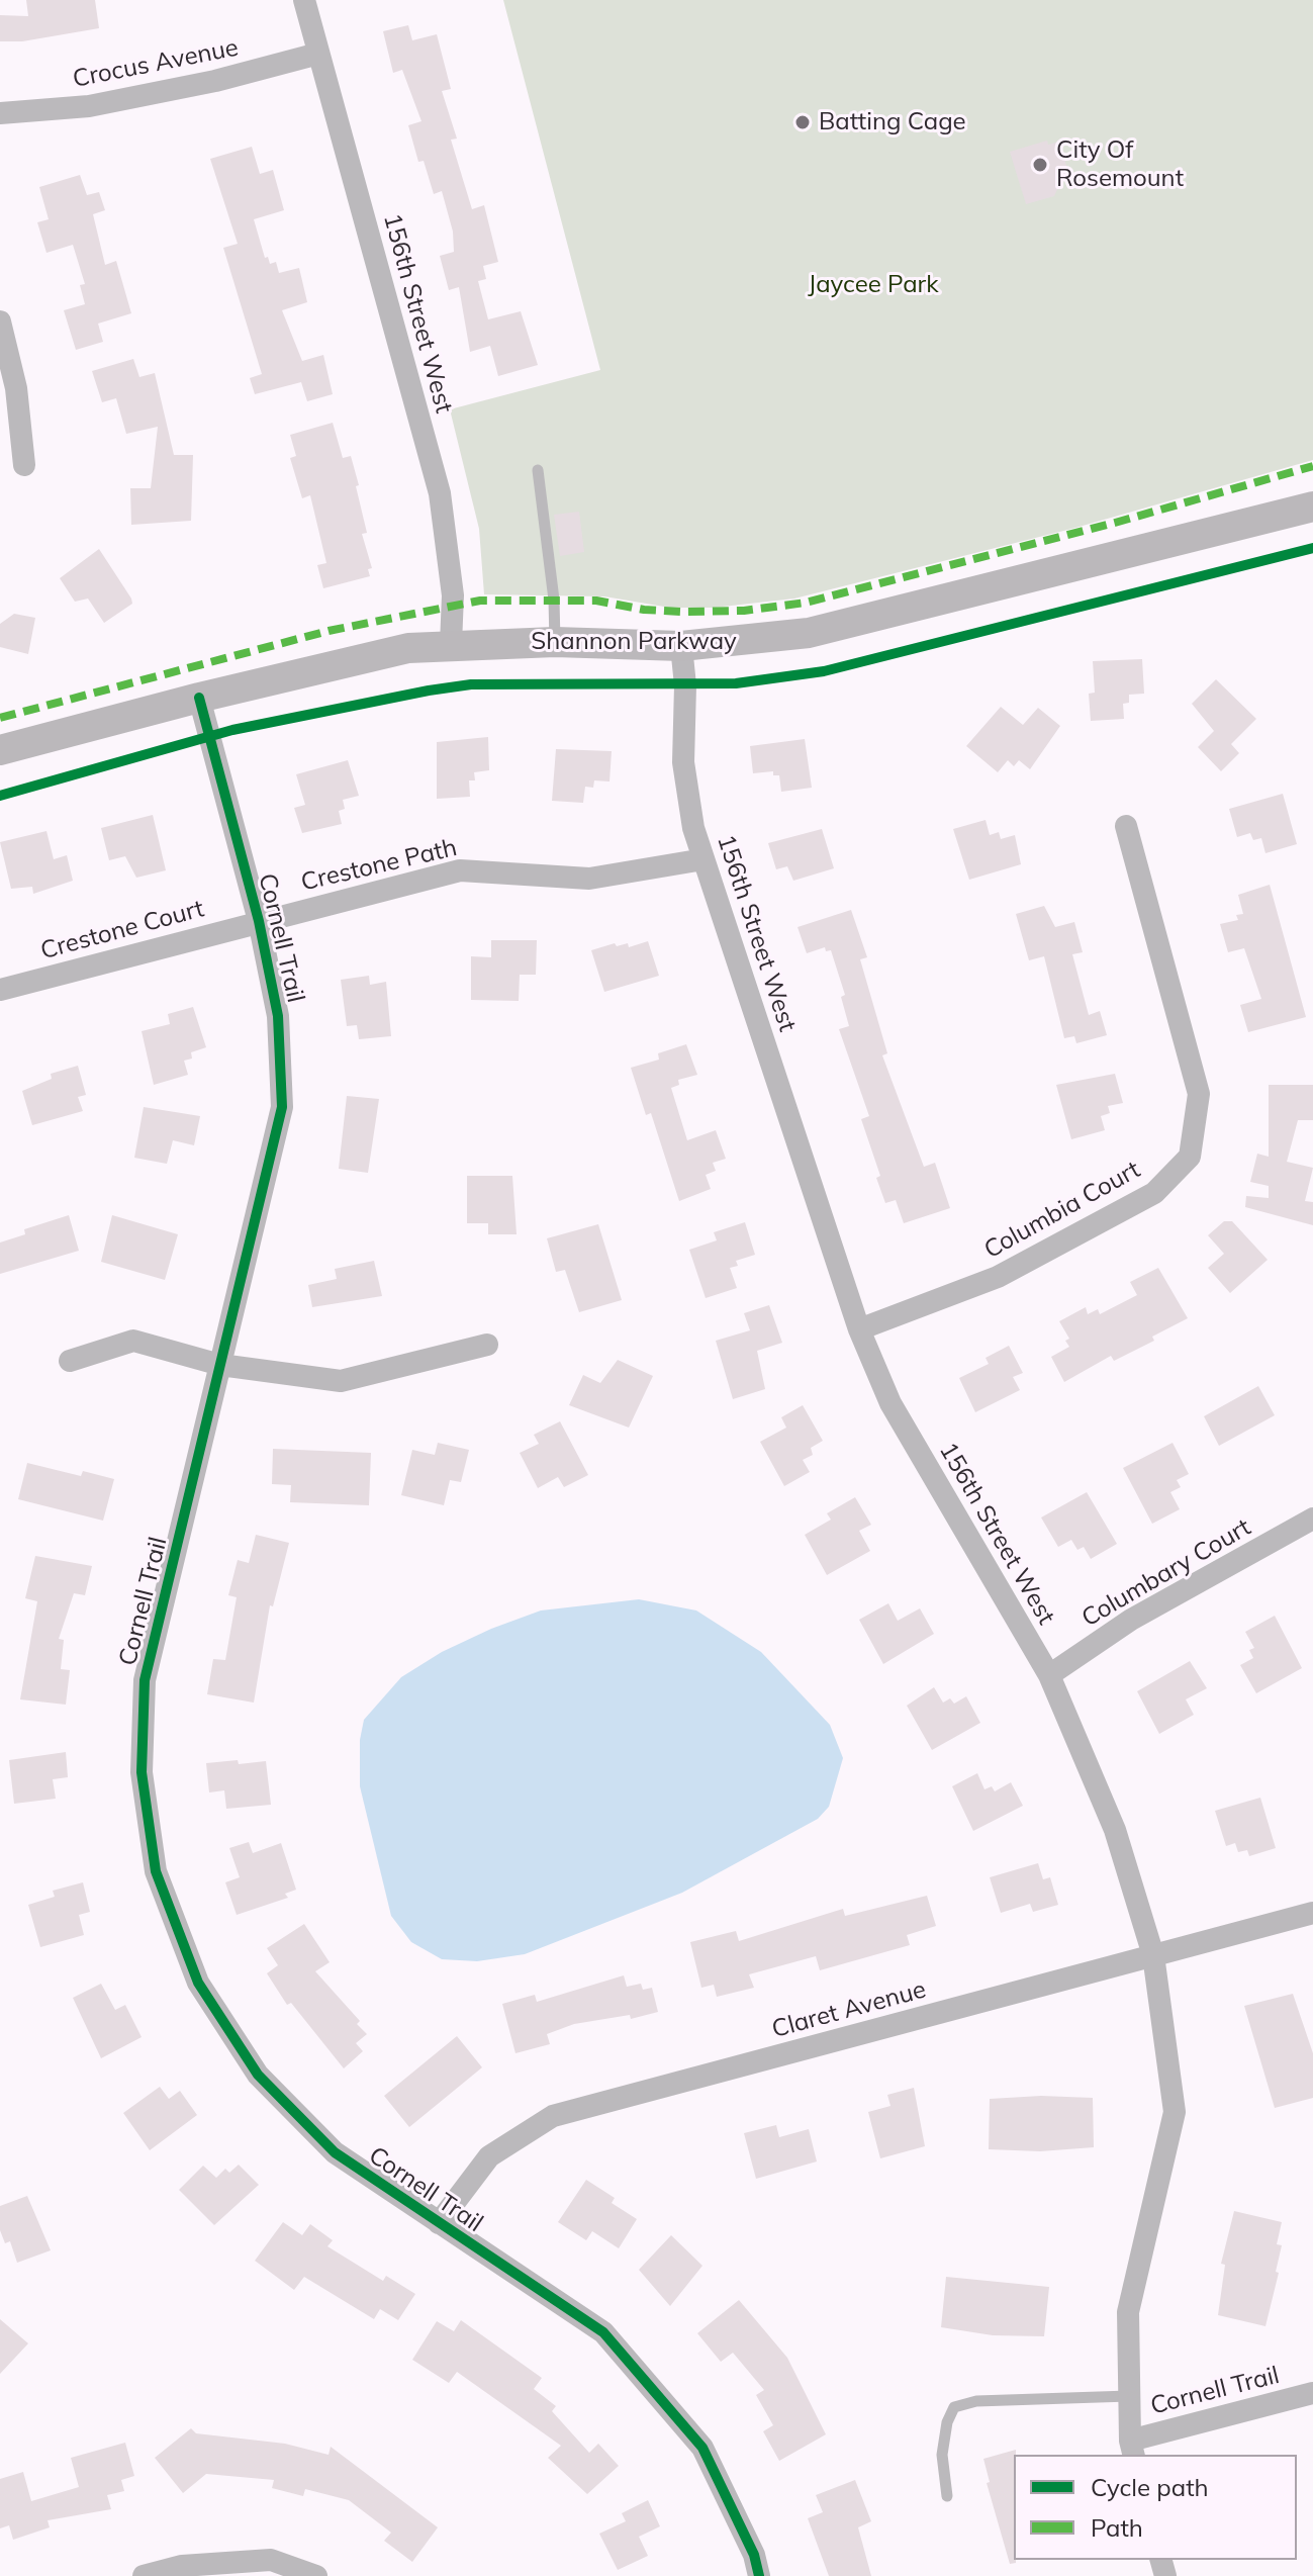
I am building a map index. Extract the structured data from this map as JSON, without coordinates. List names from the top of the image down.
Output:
{
  "streets": {
    "street": [
      "Crocus Avenue",
      "156th Street West",
      "Shannon Parkway",
      "Crestone Path",
      "Crestone Court",
      "Cornell Trail",
      "Columbia Court",
      "Columbary Court",
      "Claret Avenue"
    ]
  },
  "crossings": [
    ["Crocus Avenue", "156th Street West"],
    ["156th Street West", "Shannon Parkway"],
    ["156th Street West", "Crestone Path"],
    ["156th Street West", "Cornell Trail"],
    ["156th Street West", "Columbia Court"],
    ["156th Street West", "Columbary Court"],
    ["156th Street West", "Claret Avenue"],
    ["Shannon Parkway", "Cornell Trail"],
    ["Crestone Path", "Crestone Court"],
    ["Crestone Path", "Cornell Trail"],
    ["Crestone Court", "Cornell Trail"],
    ["Cornell Trail", "Claret Avenue"]
  ],
  "parks": ["Jaycee Park"],
  "places": ["Batting Cage", "City Of Rosemount"],
  "legend": ["Cycle path", "Path"]
}
